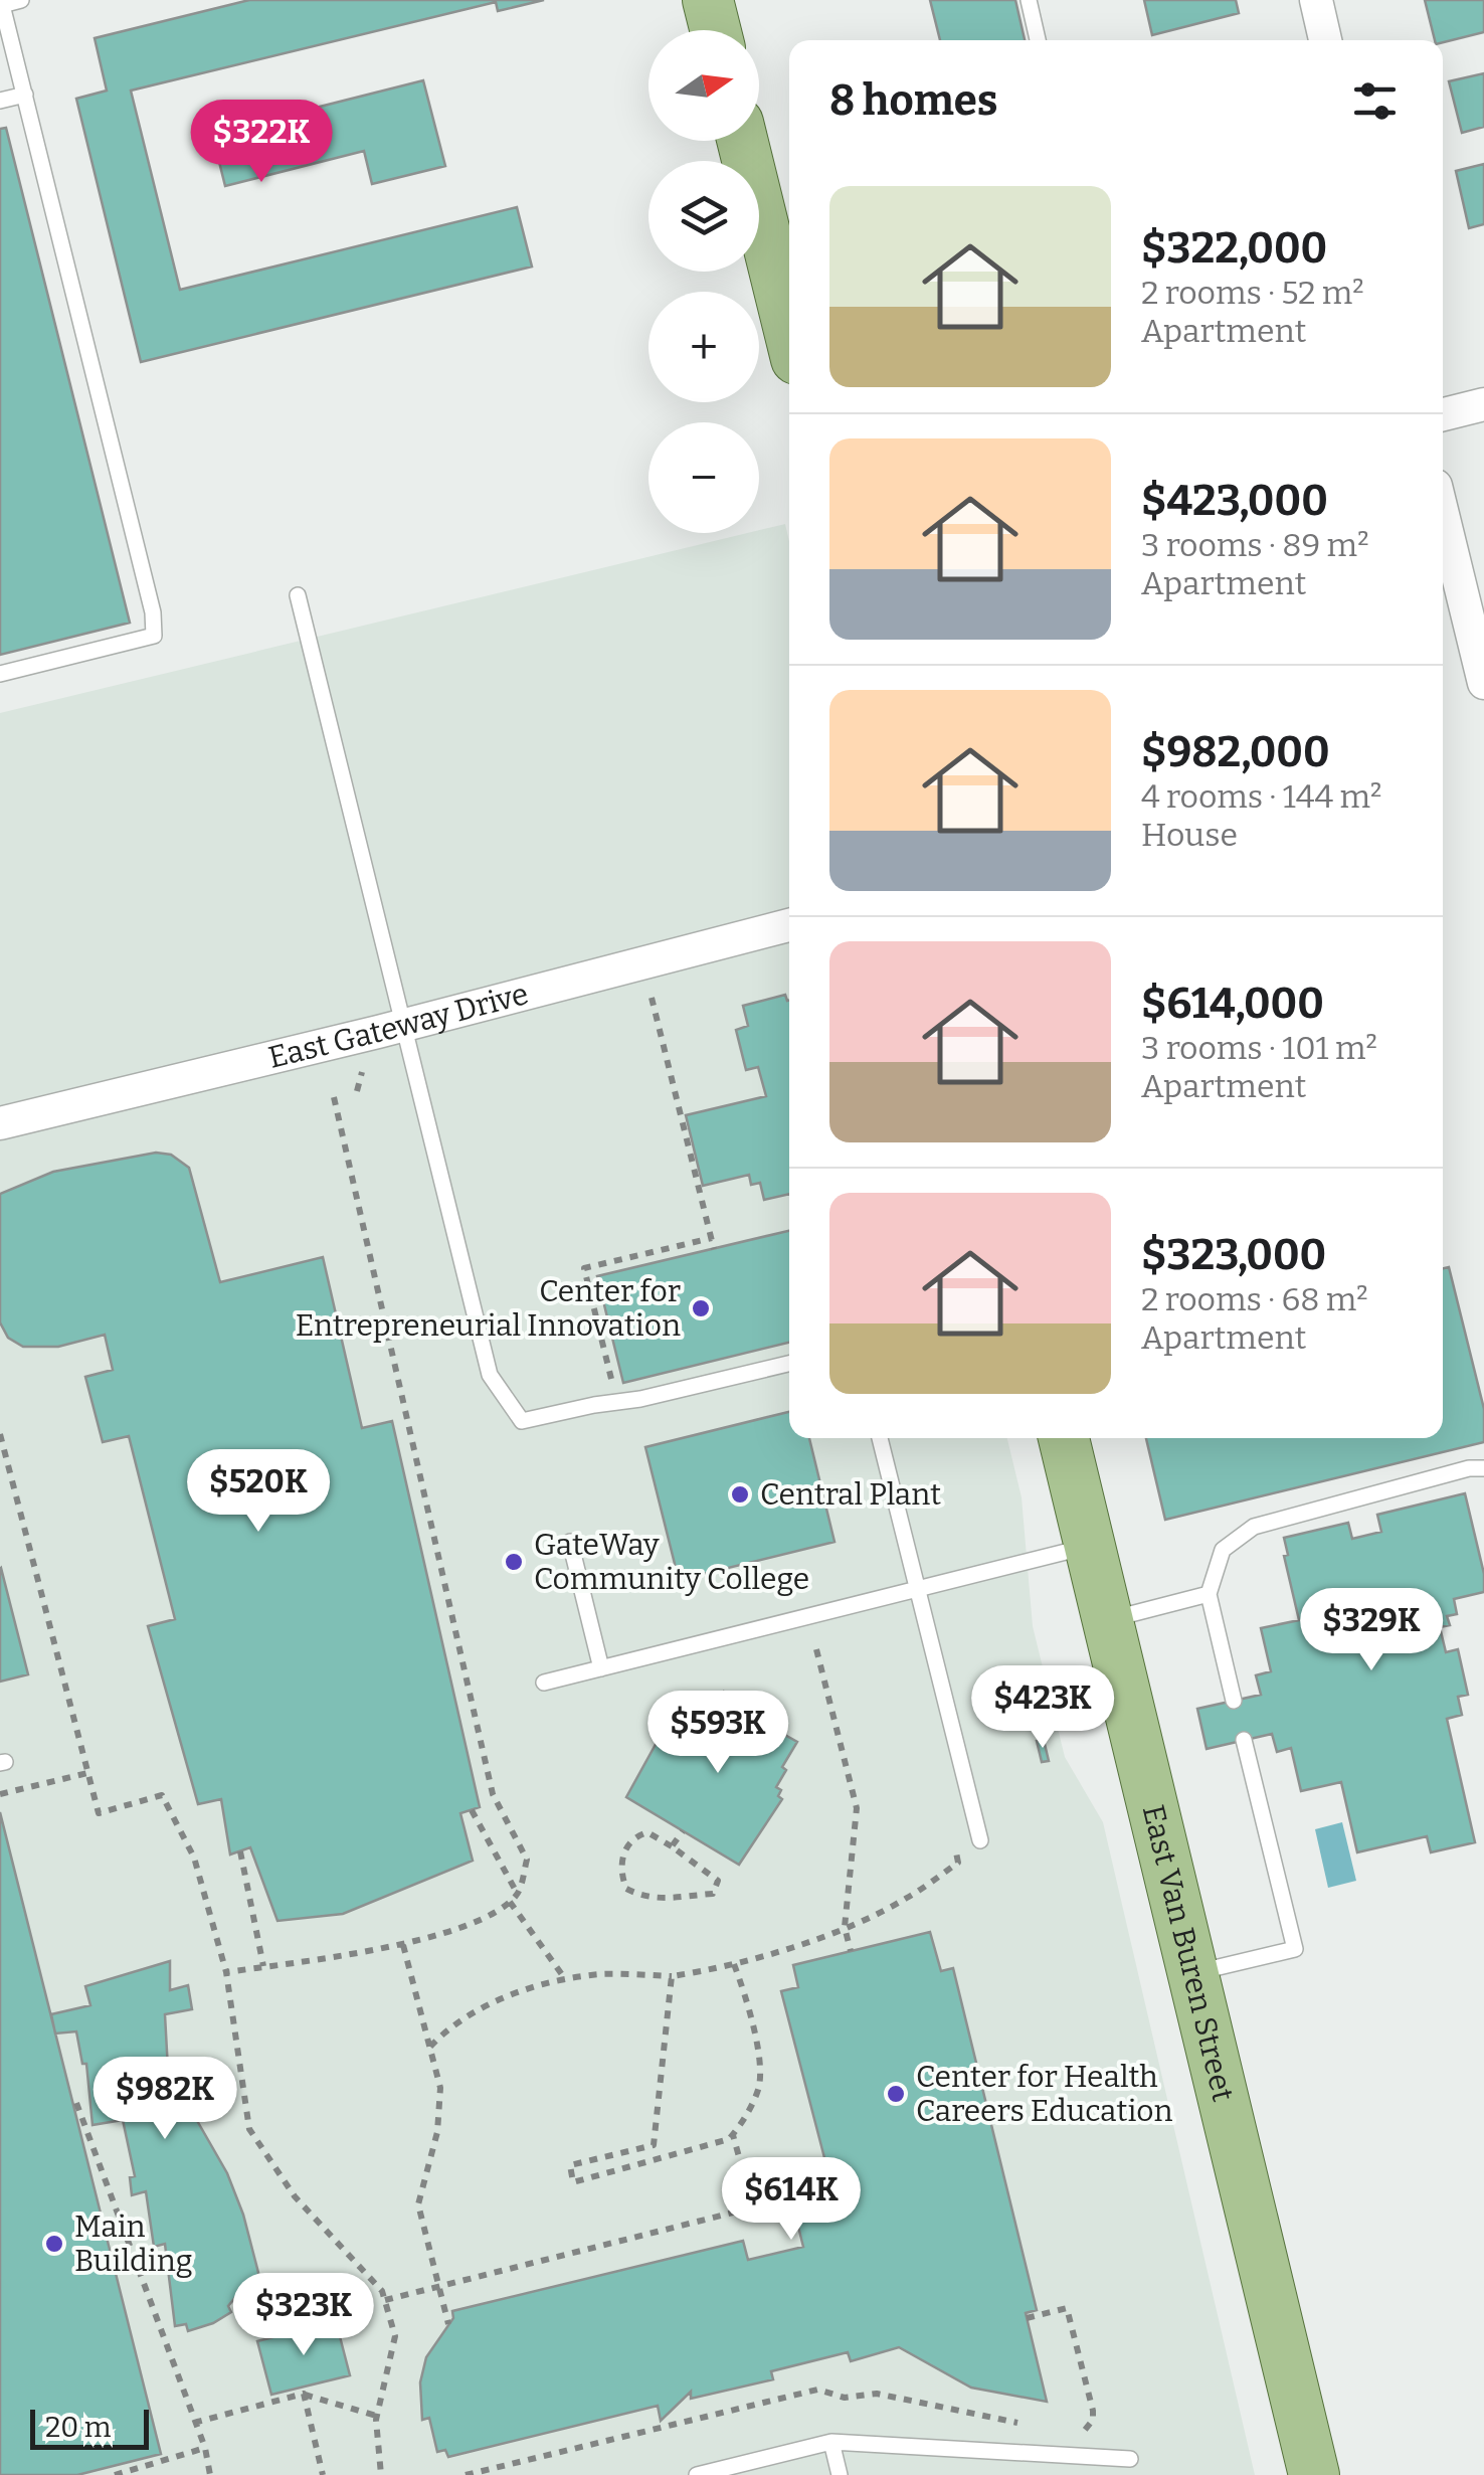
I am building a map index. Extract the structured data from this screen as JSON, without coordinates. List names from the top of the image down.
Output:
{
  "streets": {
    "main road": ["East Van Buren Street"],
    "street": ["East Gateway Drive"]
  },
  "places": [
    "Center for Entrepreneurial Innovation",
    "Central Plant",
    "GateWay Community College",
    "Center for Health Careers Education",
    "Main Building"
  ],
  "scale_bar": "20 m",
  "north": "right",
  "page": {
    "map_buttons": ["+", "−"],
    "heading": "8 homes",
    "price": [
      "$322K",
      "$520K",
      "$329K",
      "$423K",
      "$593K",
      "$982K",
      "$614K",
      "$323K"
    ],
    "list": [
      {
        "name": "$322,000",
        "note": "2 rooms · 52 m² · Apartment"
      },
      {
        "name": "$423,000",
        "note": "3 rooms · 89 m² · Apartment"
      },
      {
        "name": "$982,000",
        "note": "4 rooms · 144 m² · House"
      },
      {
        "name": "$614,000",
        "note": "3 rooms · 101 m² · Apartment"
      },
      {
        "name": "$323,000",
        "note": "2 rooms · 68 m² · Apartment"
      }
    ],
    "scale": "20 m"
  }
}
